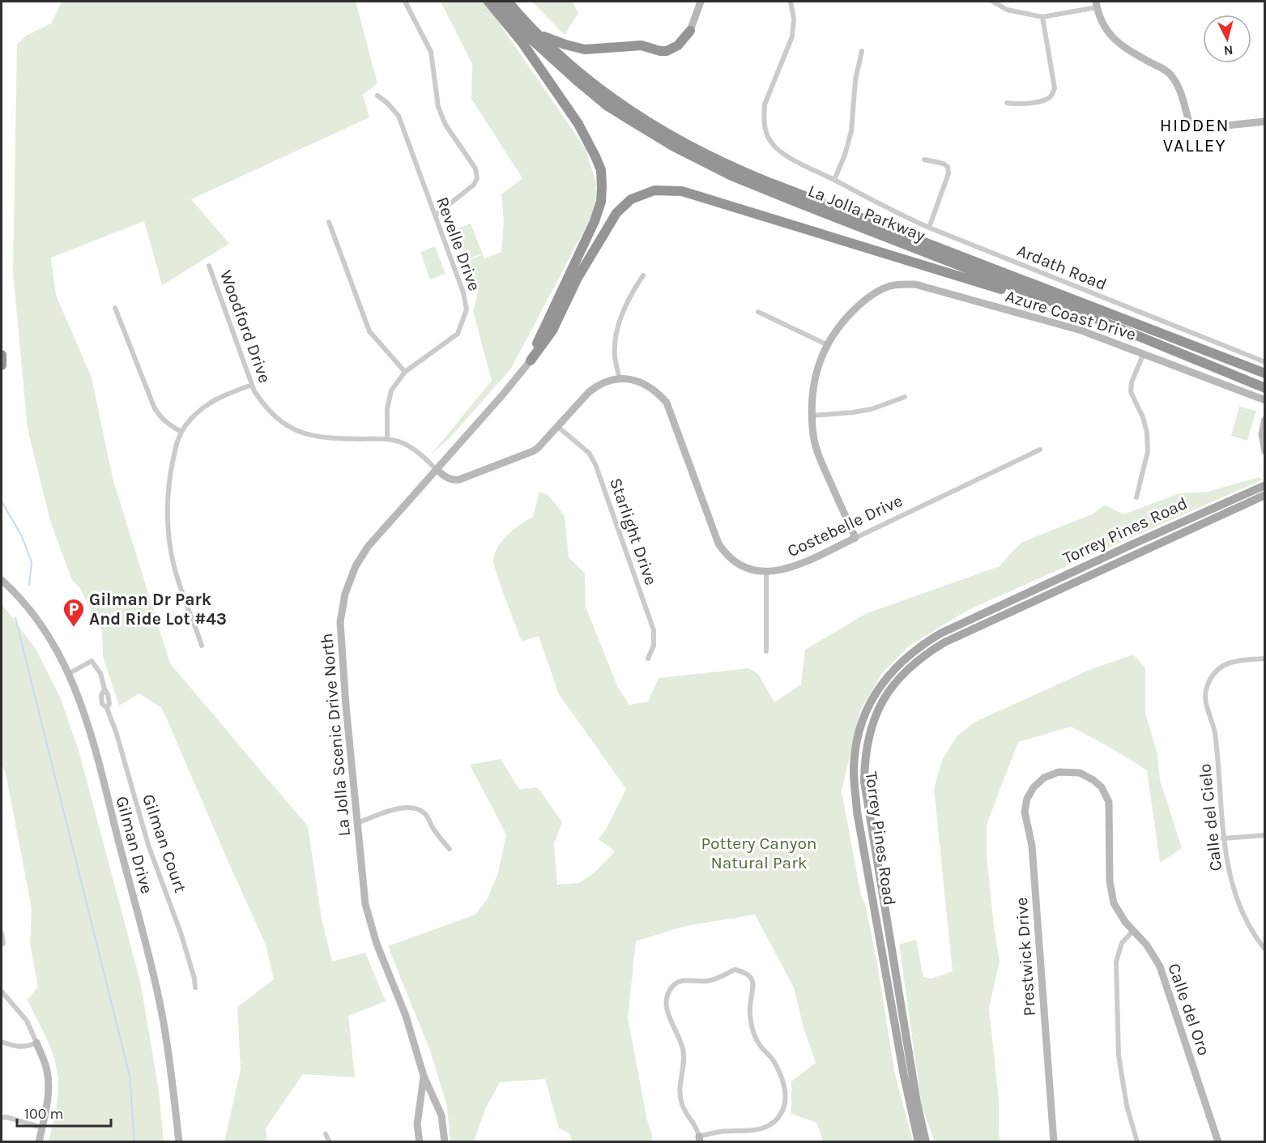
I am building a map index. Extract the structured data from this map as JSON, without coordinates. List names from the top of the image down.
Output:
{
  "streets": {
    "highway": ["La Jolla Parkway"],
    "main road": ["Torrey Pines Road"],
    "street": [
      "Revelle Drive",
      "Ardath Road",
      "Azure Coast Drive",
      "Woodford Drive",
      "Costebelle Drive",
      "Starlight Drive",
      "La Jolla Scenic Drive North",
      "Calle del Cielo",
      "Gilman Court",
      "Gilman Drive",
      "Prestwick Drive",
      "Calle del Oro"
    ]
  },
  "crossings": [
    ["Revelle Drive", "Woodford Drive"],
    ["Woodford Drive", "La Jolla Scenic Drive North"],
    ["Gilman Court", "Gilman Drive"],
    ["Prestwick Drive", "Calle del Oro"]
  ],
  "districts": ["HIDDEN VALLEY"],
  "parks": ["Pottery Canyon Natural Park"],
  "places": {
    "parking": ["Gilman Dr Park And Ride Lot #43"]
  },
  "scale_bar": "100 m",
  "north": "bottom"
}
